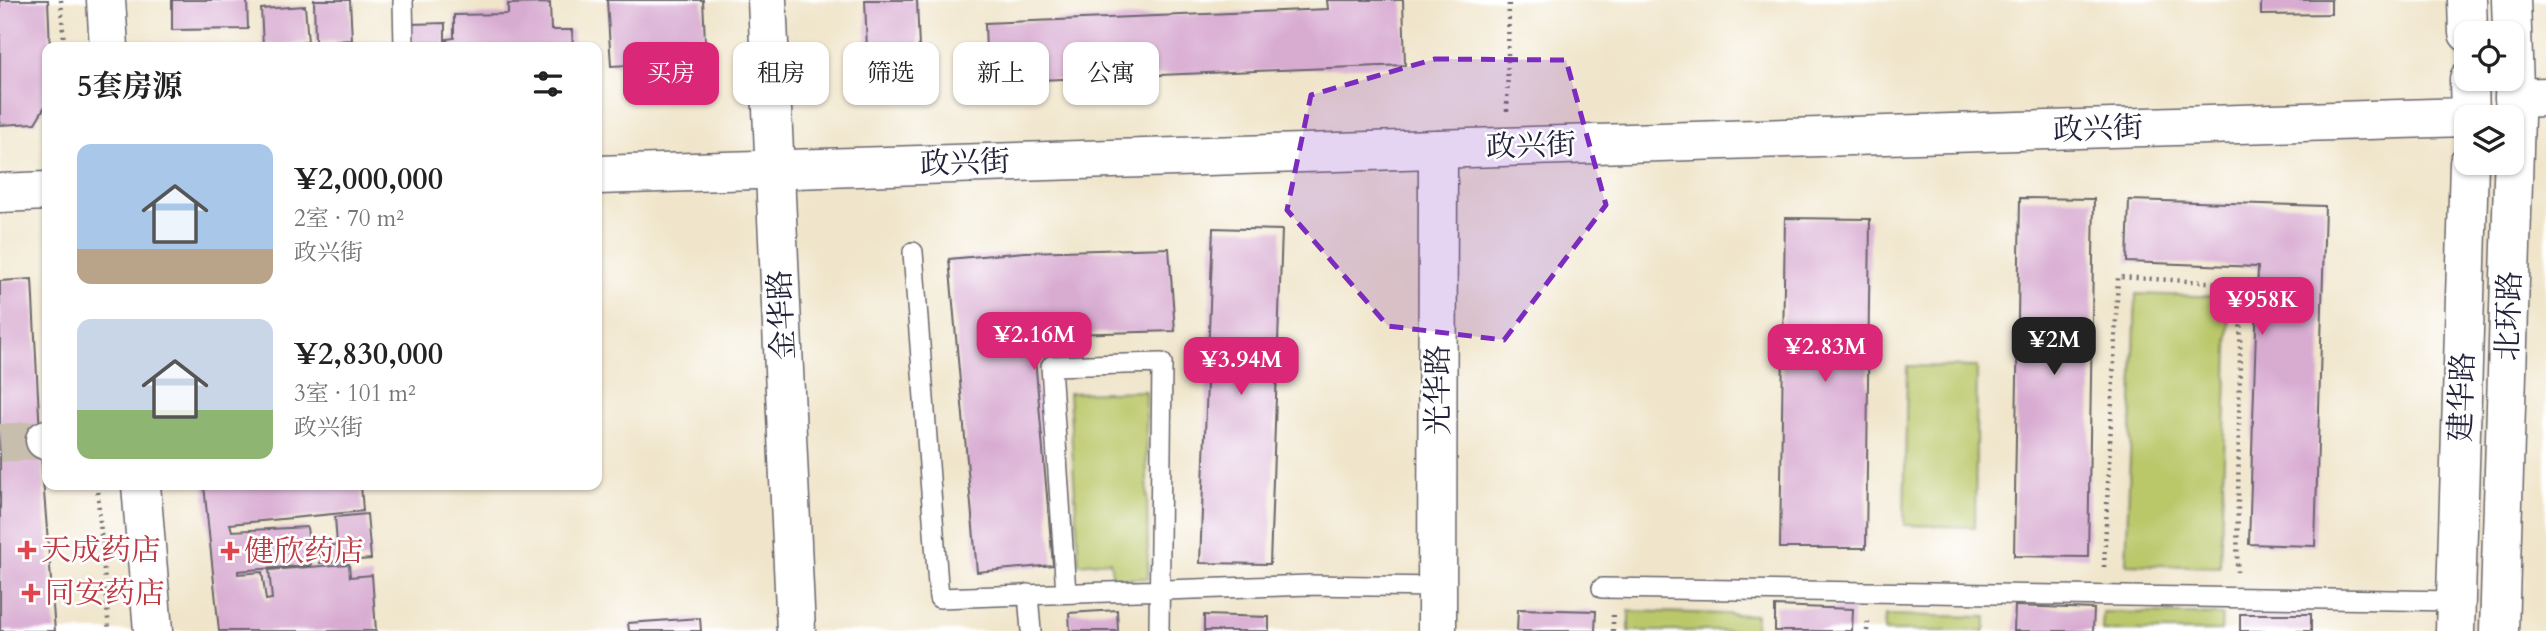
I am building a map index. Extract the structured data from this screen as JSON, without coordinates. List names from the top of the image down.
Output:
{
  "streets": {
    "street": [
      "政兴街",
      "金华路",
      "北环路",
      "光华路",
      "建华路"
    ]
  },
  "crossings": [
    ["政兴街", "金华路"],
    ["政兴街", "光华路"]
  ],
  "places": {
    "health": ["天成药店", "健欣药店", "同安药店"]
  },
  "page": {
    "chip": [
      "买房",
      "租房",
      "筛选",
      "新上",
      "公寓"
    ],
    "heading": "5套房源",
    "list": [
      {
        "name": "¥2,000,000",
        "note": "2室 · 70 m² · 政兴街"
      },
      {
        "name": "¥2,830,000",
        "note": "3室 · 101 m² · 政兴街"
      }
    ],
    "price": [
      "¥958K",
      "¥2.16M",
      "¥2M",
      "¥2.83M",
      "¥3.94M"
    ]
  }
}
